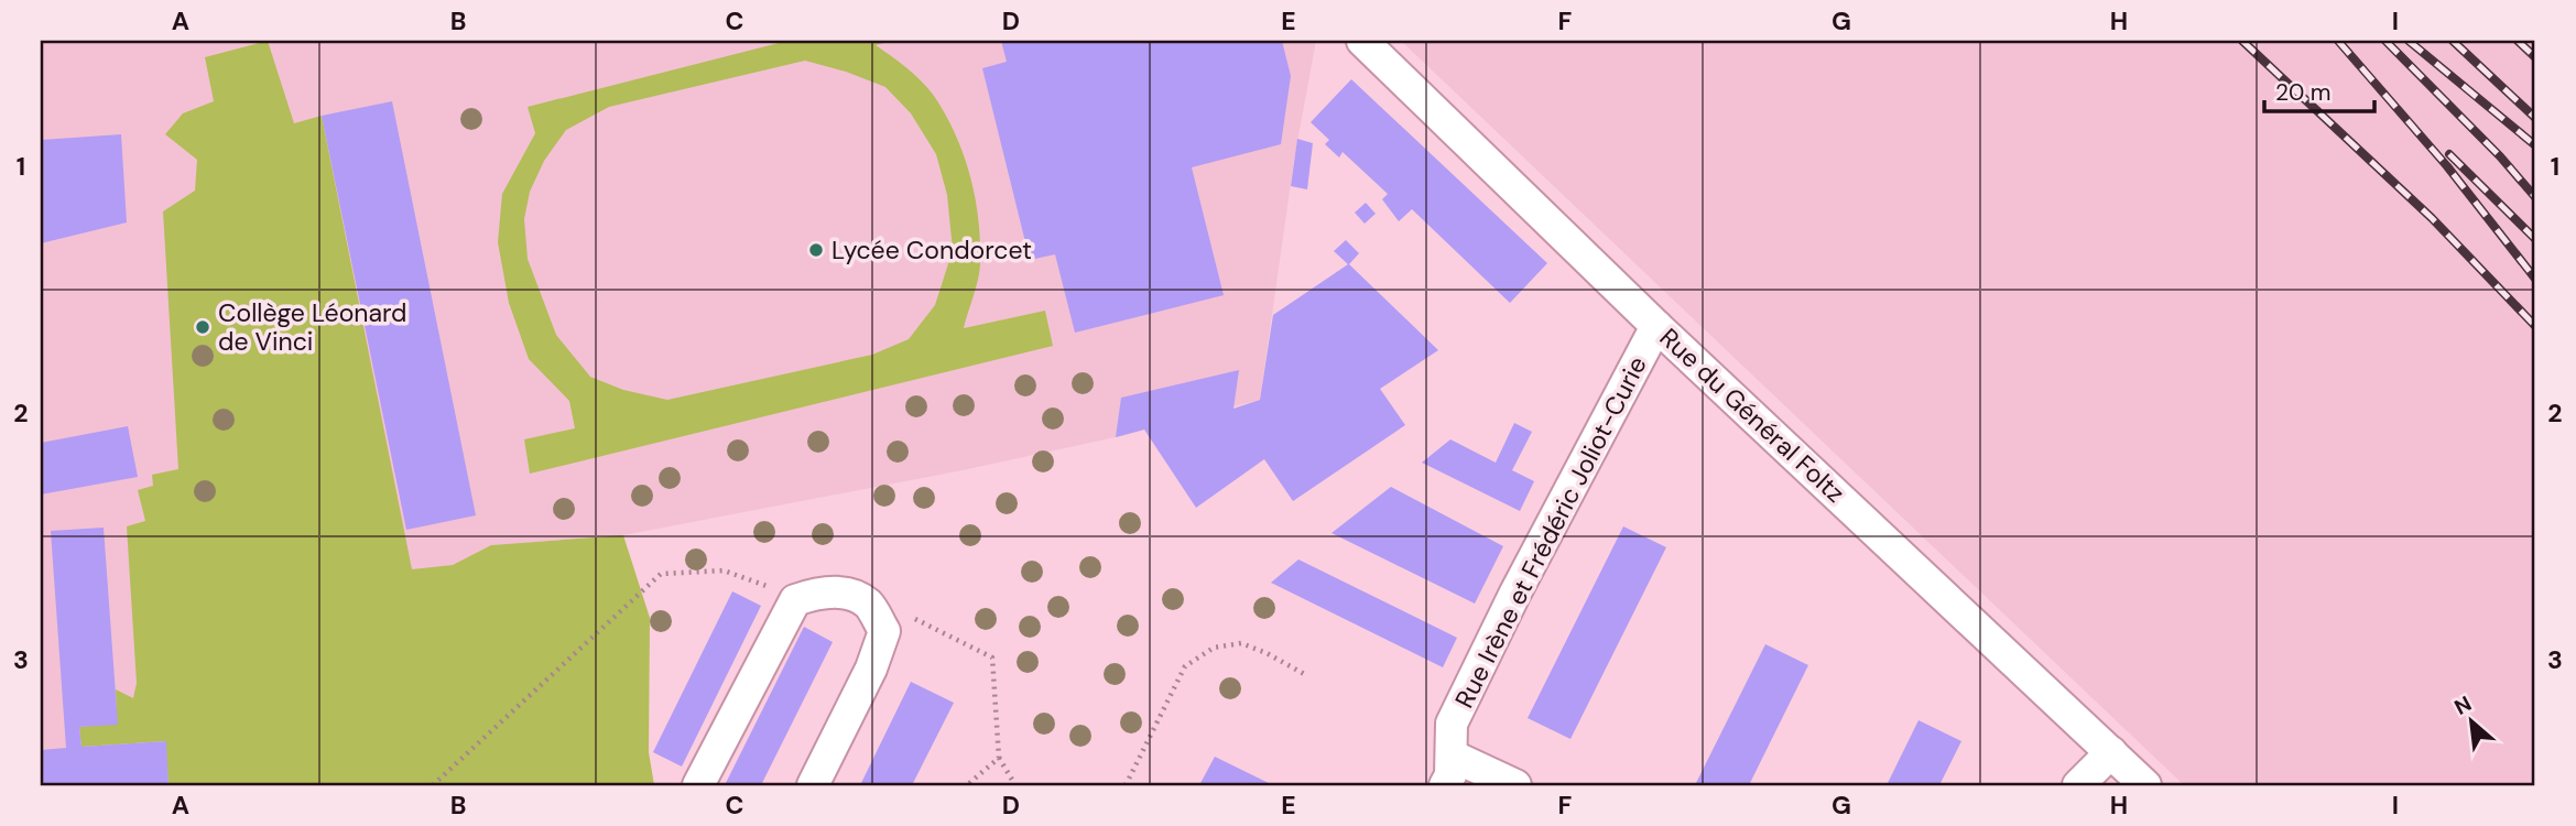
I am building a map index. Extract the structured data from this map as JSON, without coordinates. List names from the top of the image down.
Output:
{
  "streets": {
    "street": ["Rue du Général Foltz", "Rue Irène et Frédéric Joliot-Curie"]
  },
  "crossings": [
    ["Rue du Général Foltz", "Rue Irène et Frédéric Joliot-Curie"]
  ],
  "places": ["Lycée Condorcet", "Collège Léonard de Vinci"],
  "scale_bar": "20 m",
  "north": "top left",
  "grid": {
    "columns": [
      "A",
      "B",
      "C",
      "D",
      "E",
      "F",
      "G",
      "H",
      "I"
    ],
    "rows": ["1", "2", "3"]
  }
}
